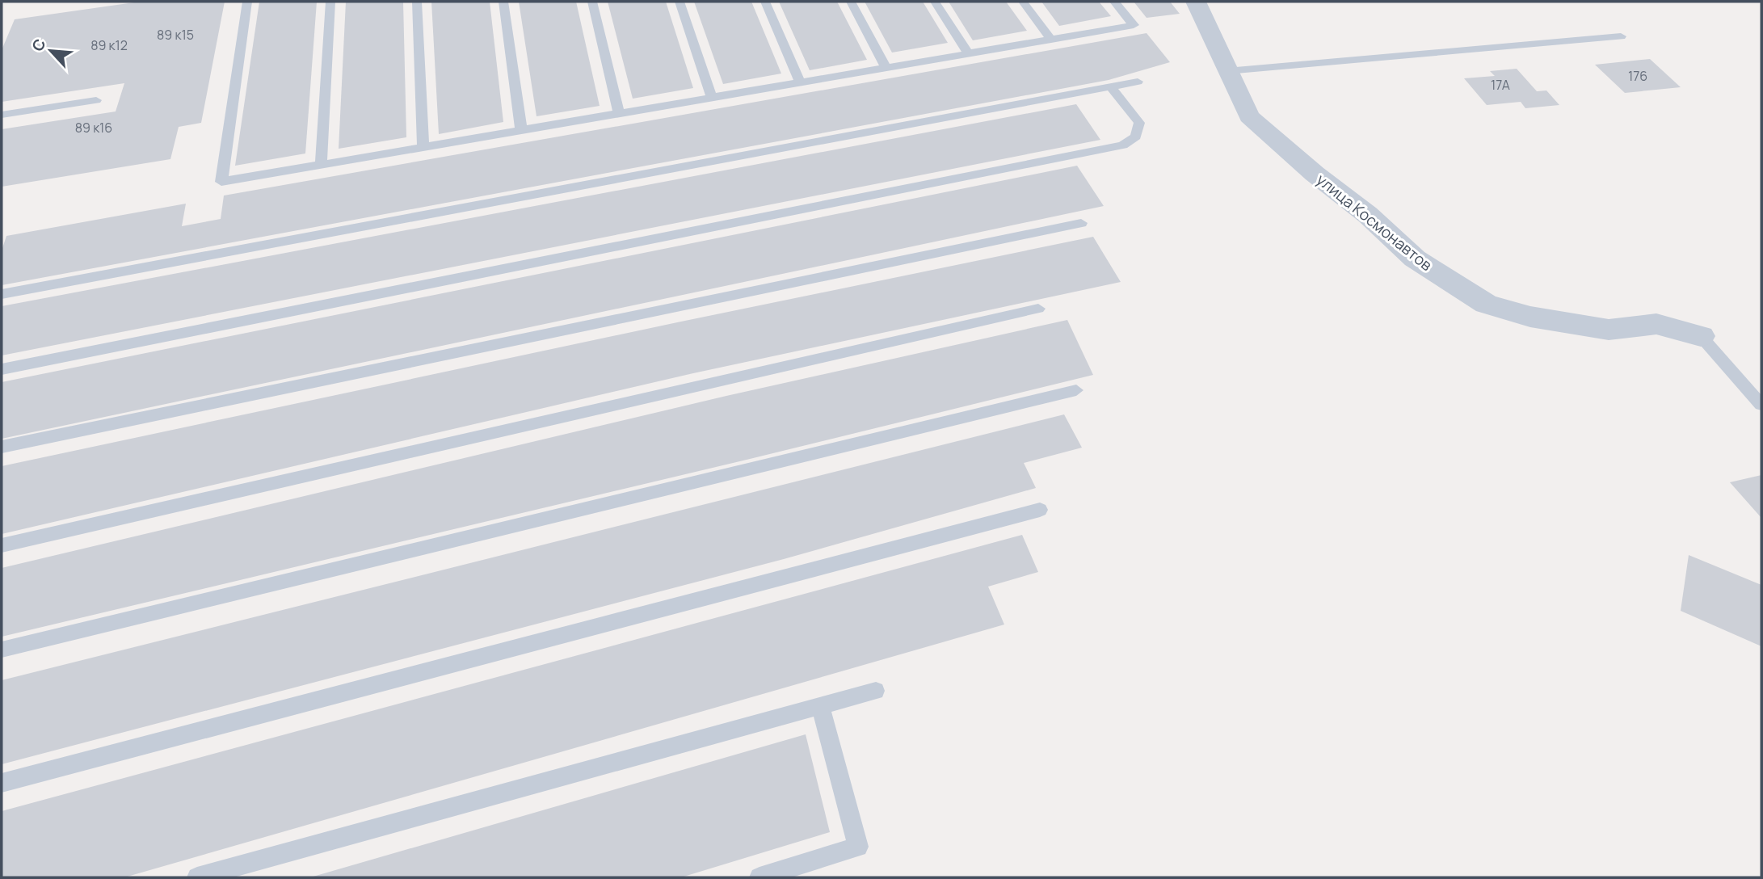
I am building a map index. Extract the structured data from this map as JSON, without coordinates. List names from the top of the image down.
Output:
{
  "streets": {
    "street": ["улица Космонавтов"]
  },
  "house_numbers": [
    "89 к15",
    "89 к12",
    "176",
    "17А",
    "89 к16"
  ],
  "north": "top left"
}
